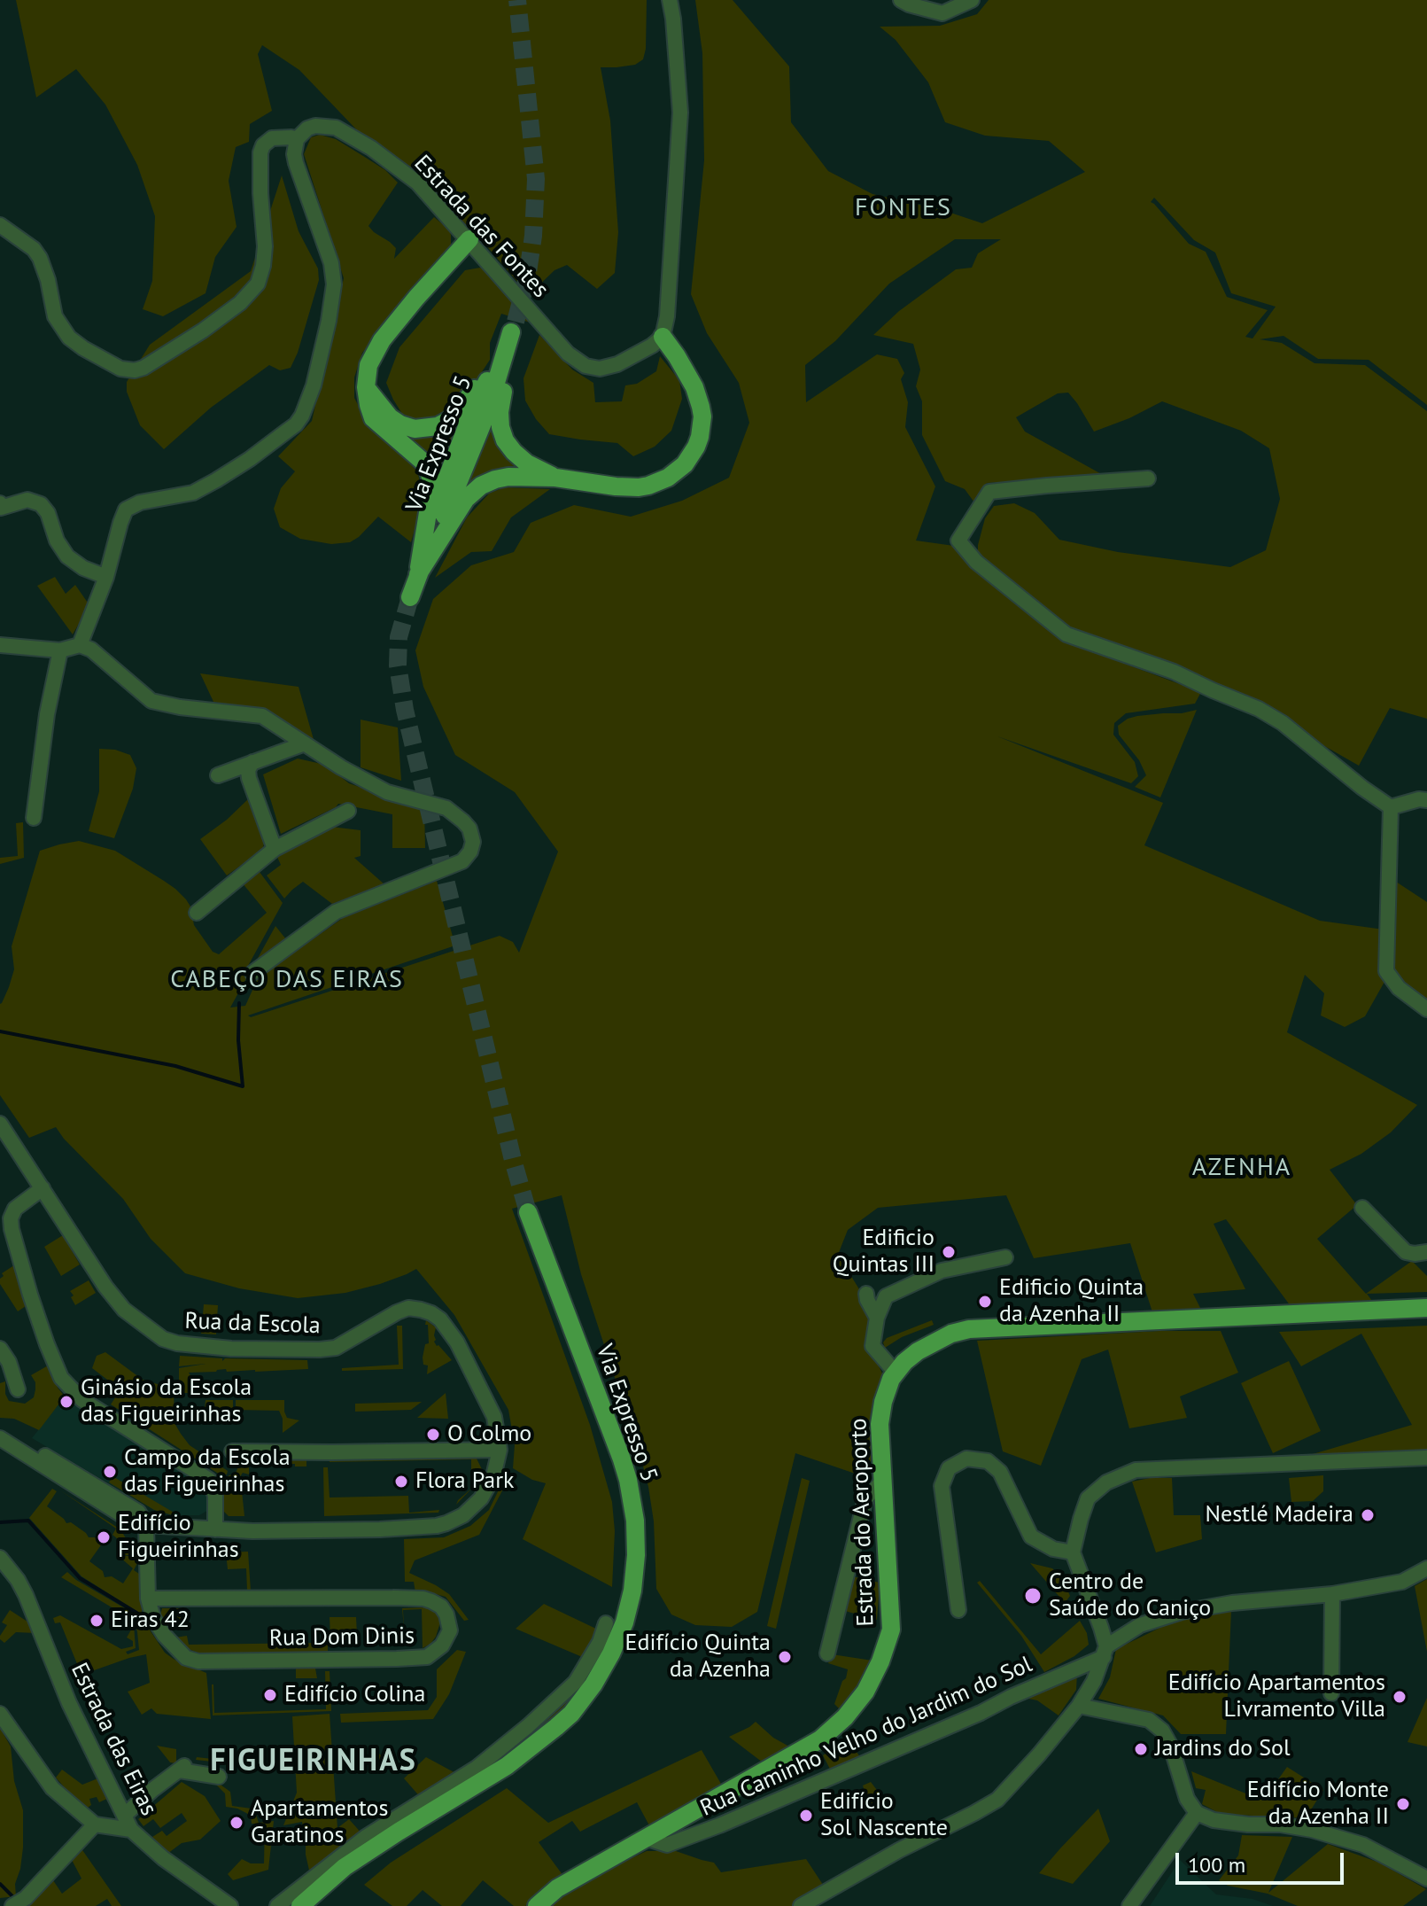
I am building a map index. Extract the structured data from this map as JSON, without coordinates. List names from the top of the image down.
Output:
{
  "streets": {
    "main road": ["Via Expresso 5", "Estrada do Aeroporto"],
    "street": [
      "Estrada das Fontes",
      "Rua da Escola",
      "Rua Dom Dinis",
      "Rua Caminho Velho do Jardim do Sol",
      "Estrada das Eiras"
    ]
  },
  "crossings": [
    ["Rua da Escola", "Rua Dom Dinis"],
    ["Estrada do Aeroporto", "Rua Caminho Velho do Jardim do Sol"]
  ],
  "districts": [
    "FONTES",
    "CABEÇO DAS EIRAS",
    "AZENHA",
    "FIGUEIRINHAS"
  ],
  "places": [
    "Edificio Quintas III",
    "Edificio Quinta da Azenha II",
    "Ginásio da Escola das Figueirinhas",
    "O Colmo",
    "Campo da Escola das Figueirinhas",
    "Flora Park",
    "Nestlé Madeira",
    "Edifício Figueirinhas",
    "Centro de Saúde do Caniço",
    "Eiras 42",
    "Edifício Quinta da Azenha",
    "Edifício Colina",
    "Edifício Apartamentos Livramento Villa",
    "Jardins do Sol",
    "Edifício Monte da Azenha II",
    "Edifício Sol Nascente",
    "Apartamentos Garatinos"
  ],
  "scale_bar": "100 m"
}
